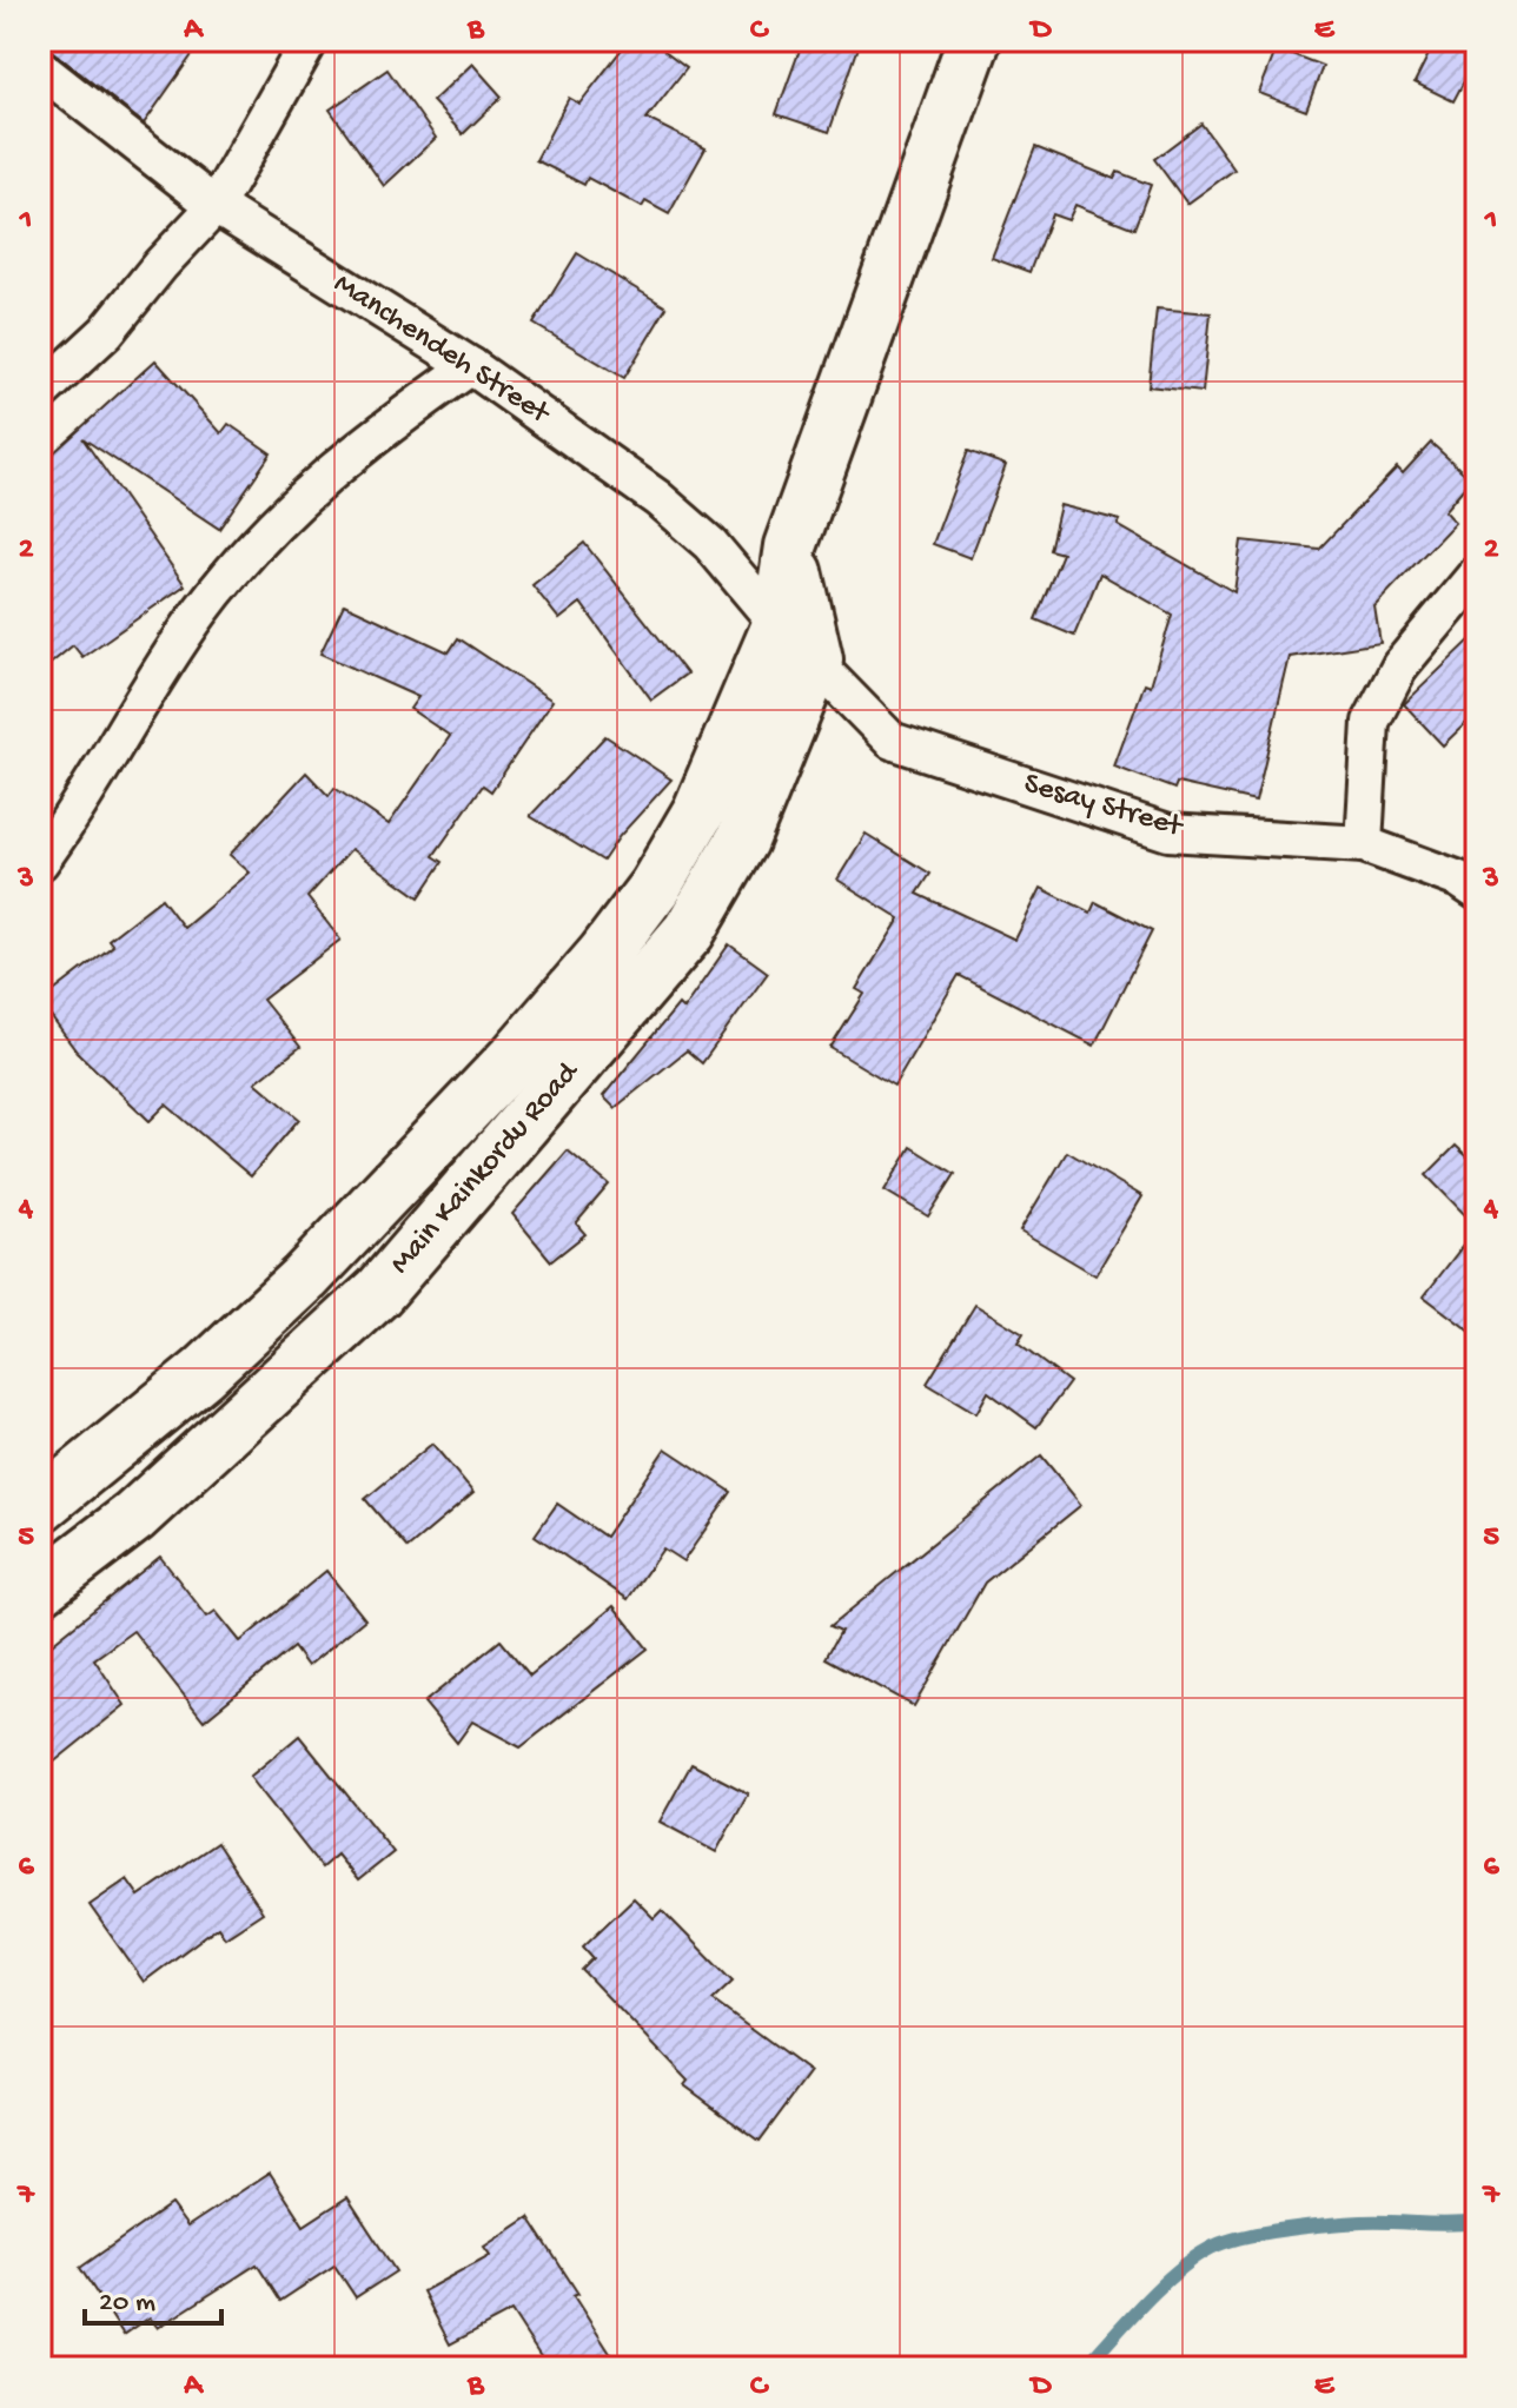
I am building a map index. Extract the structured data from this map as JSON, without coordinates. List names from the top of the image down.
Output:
{
  "streets": {
    "main road": ["Main Kainkordu Road"],
    "street": ["Manchendeh Street", "Sesay Street"]
  },
  "crossings": [
    ["Manchendeh Street", "Sesay Street"],
    ["Manchendeh Street", "Main Kainkordu Road"],
    ["Sesay Street", "Main Kainkordu Road"]
  ],
  "scale_bar": "20 m",
  "grid": {
    "columns": [
      "A",
      "B",
      "C",
      "D",
      "E"
    ],
    "rows": [
      "1",
      "2",
      "3",
      "4",
      "5",
      "6",
      "7"
    ]
  }
}
